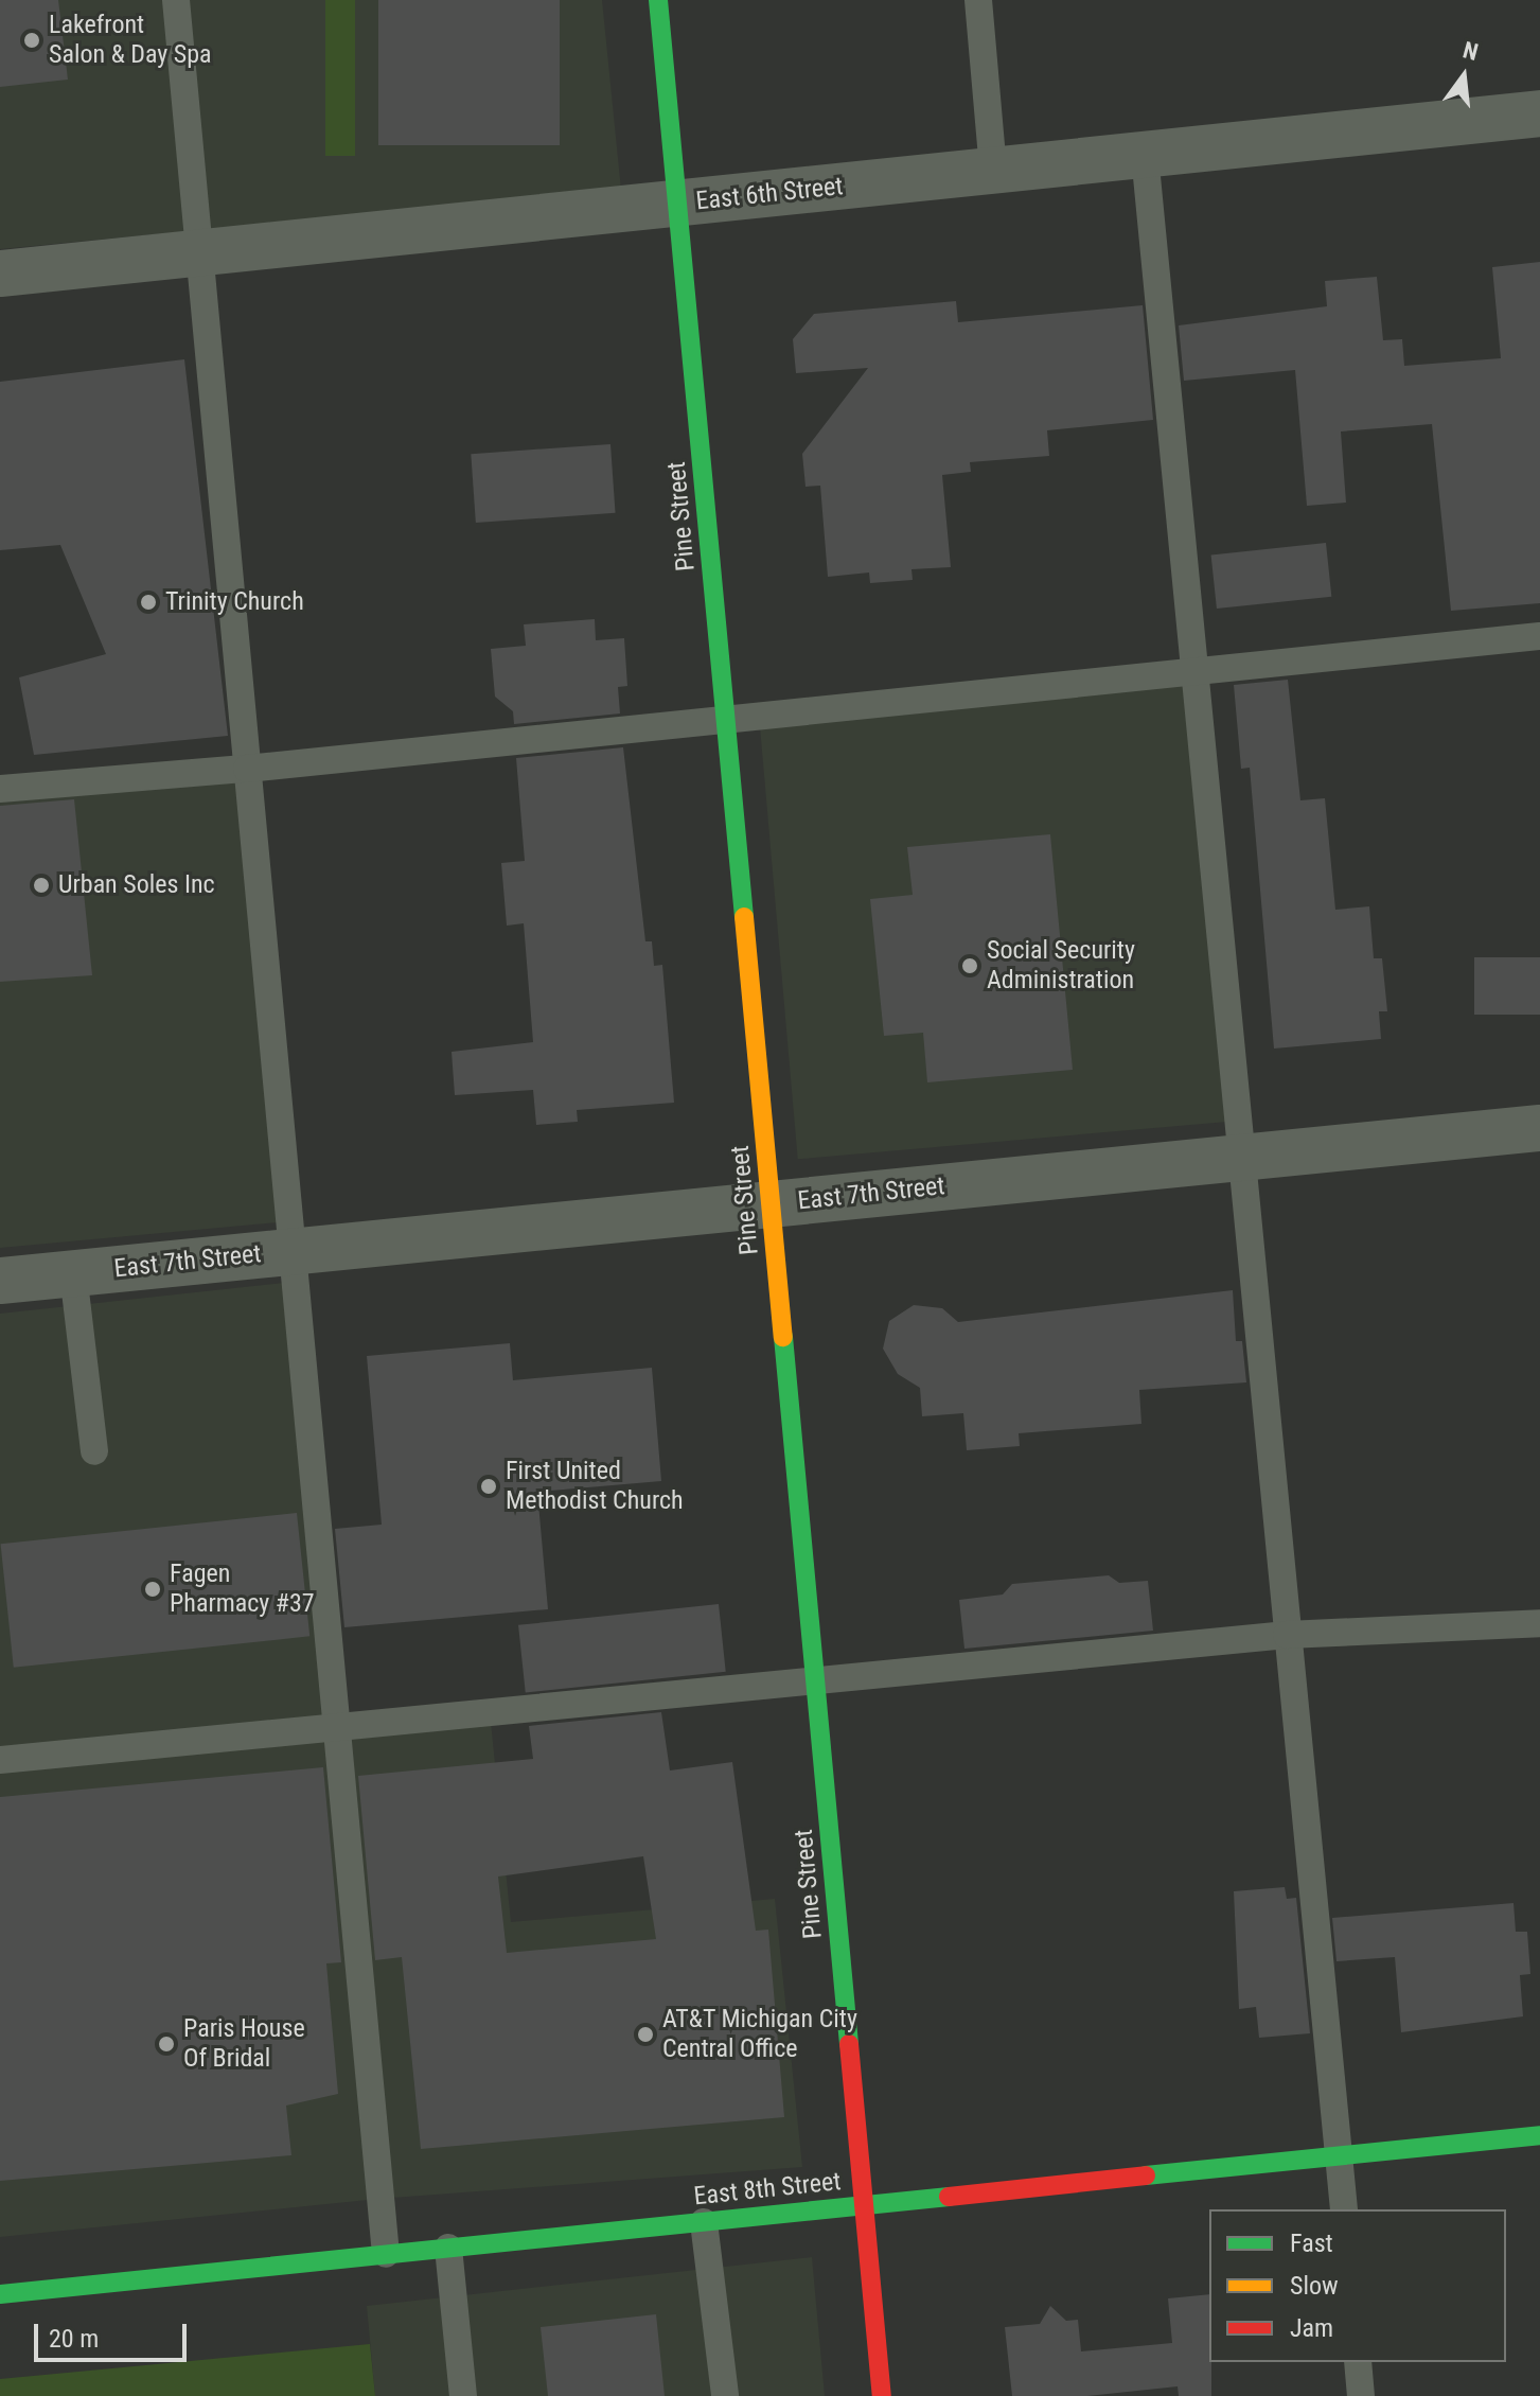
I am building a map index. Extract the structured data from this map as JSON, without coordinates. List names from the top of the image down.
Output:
{
  "streets": {
    "street": [
      "East 6th Street",
      "Pine Street",
      "East 7th Street",
      "East 8th Street"
    ]
  },
  "crossings": [
    ["East 6th Street", "Pine Street"],
    ["Pine Street", "East 7th Street"],
    ["Pine Street", "East 8th Street"]
  ],
  "places": [
    "Lakefront Salon & Day Spa",
    "Trinity Church",
    "Urban Soles Inc",
    "Social Security Administration",
    "First United Methodist Church",
    "Fagen Pharmacy #37",
    "AT&T Michigan City Central Office",
    "Paris House Of Bridal"
  ],
  "legend": ["Fast", "Slow", "Jam"],
  "scale_bar": "20 m",
  "north": "top"
}
